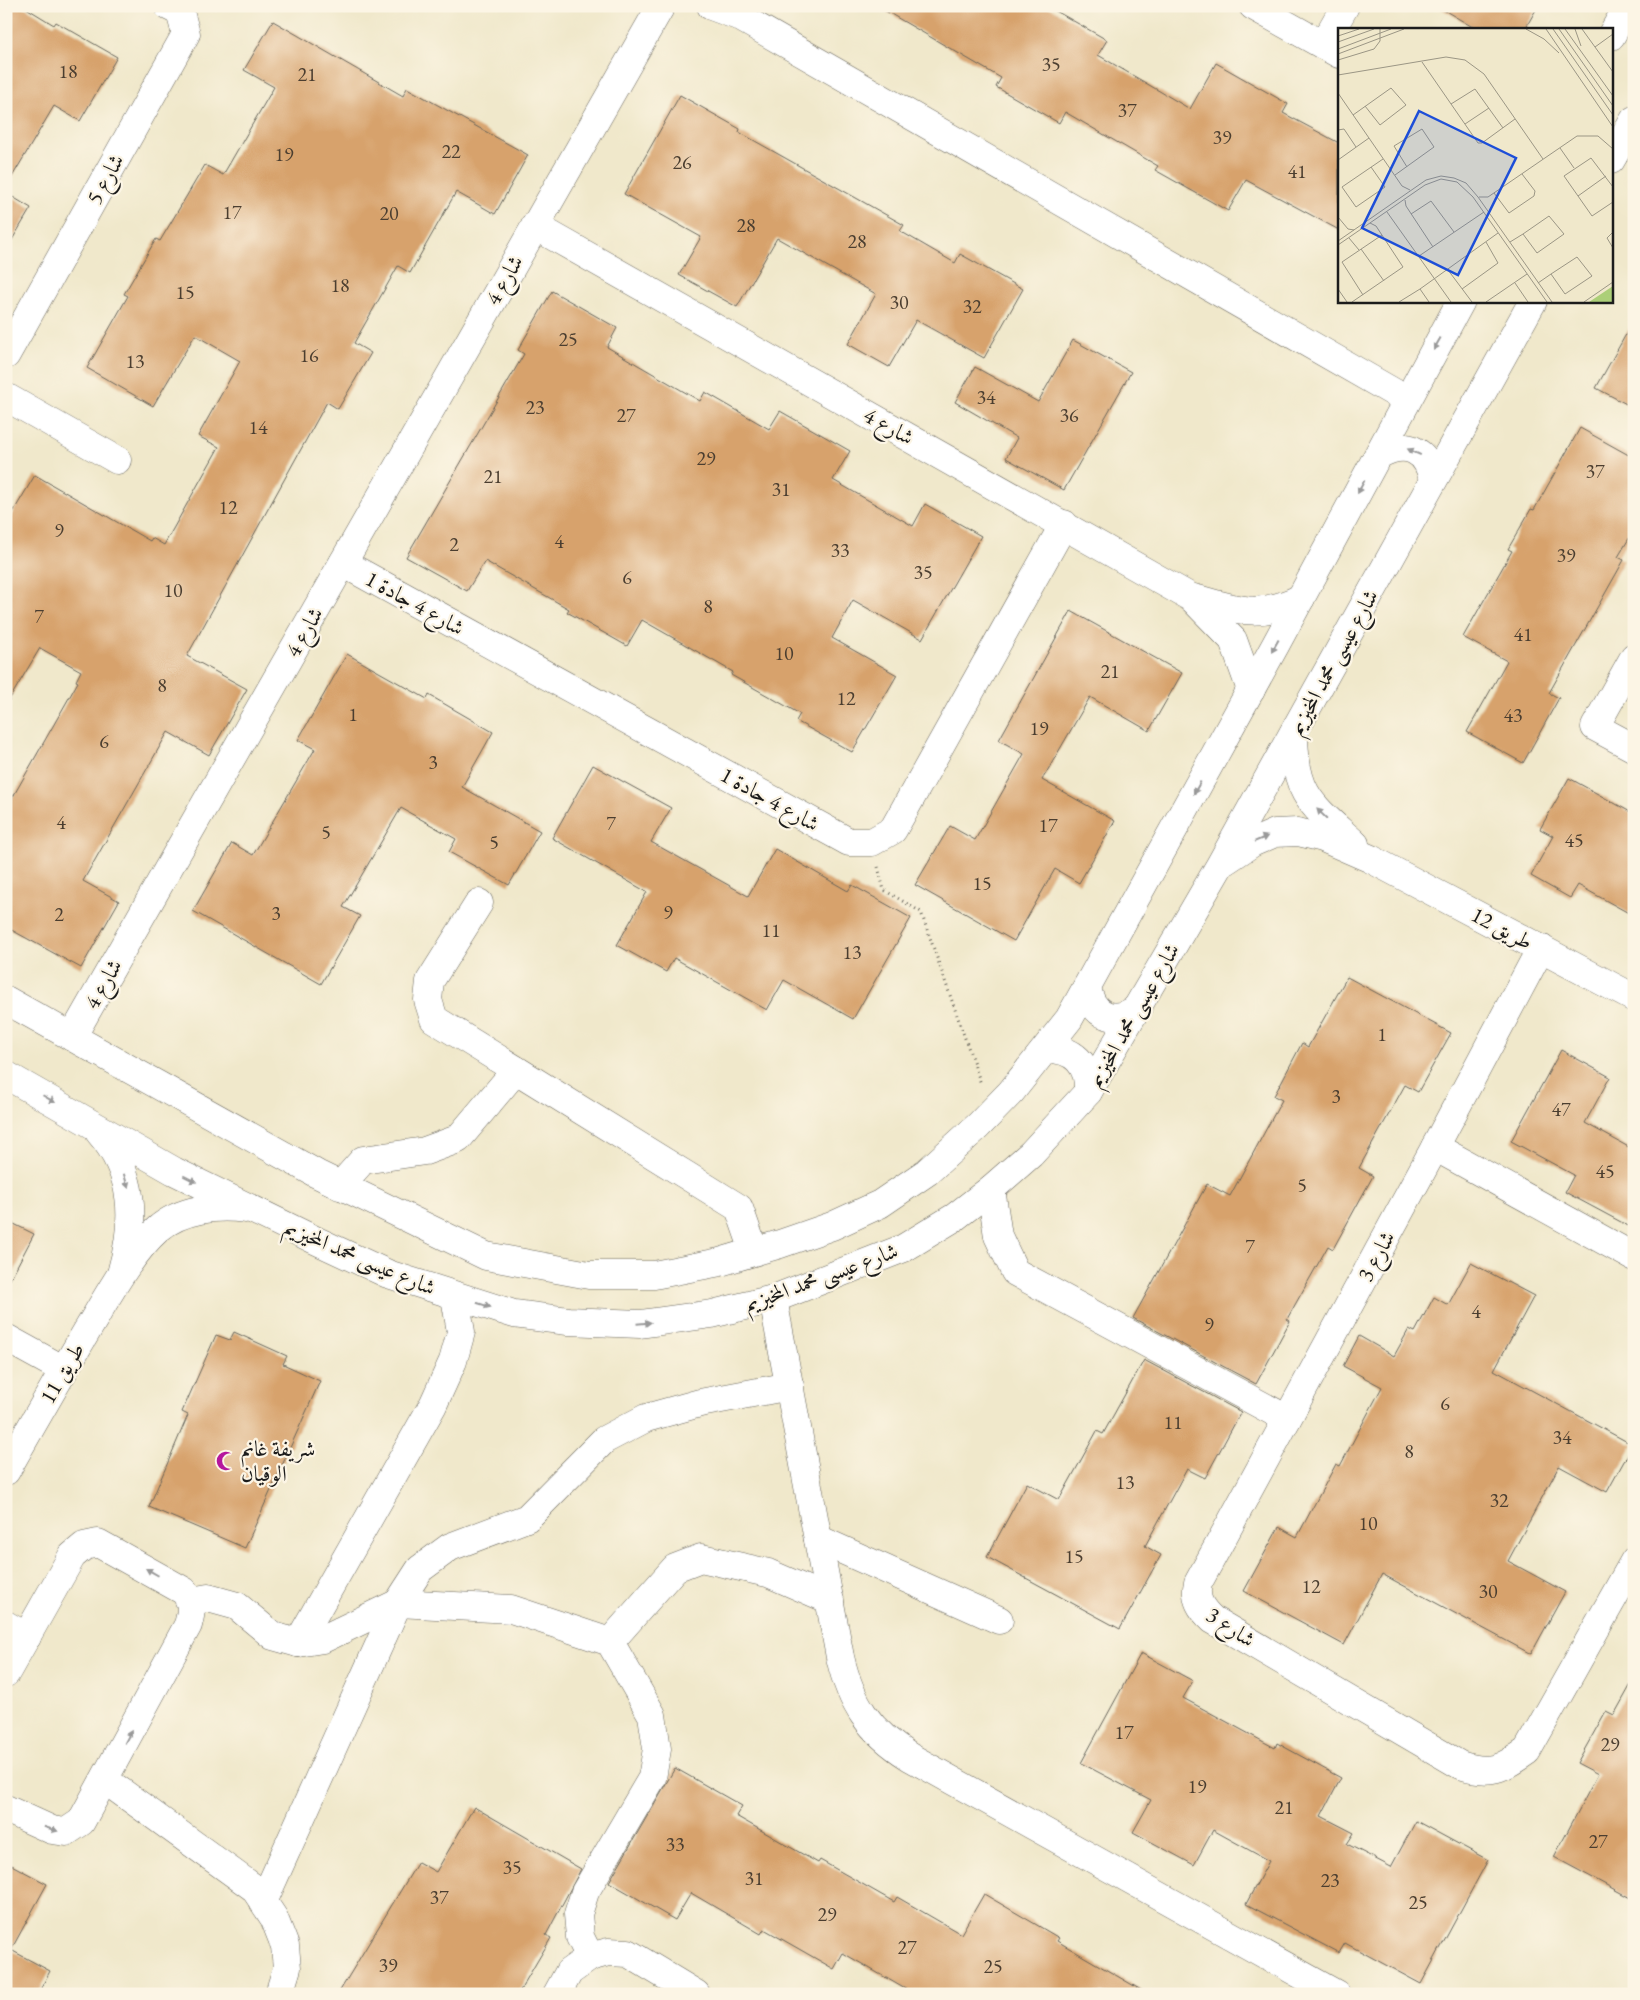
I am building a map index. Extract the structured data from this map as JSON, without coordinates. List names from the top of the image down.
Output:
{
  "streets": {
    "street": [
      "شارع 5",
      "شارع 4",
      "شارع 4 جادة 1",
      "شارع عيسى محمد المخيزيم",
      "طريق 12",
      "شارع 3",
      "طريق 11"
    ]
  },
  "crossings": [
    ["شارع 4", "شارع 4 جادة 1"],
    ["شارع 4", "شارع عيسى محمد المخيزيم"],
    ["شارع عيسى محمد المخيزيم", "طريق 12"],
    ["شارع عيسى محمد المخيزيم", "طريق 11"],
    ["طريق 12", "شارع 3"]
  ],
  "places": {
    "mosque": ["شريفة غانم الوقيان"]
  },
  "house_numbers": [
    "35",
    "18",
    "21",
    "37",
    "39",
    "22",
    "19",
    "26",
    "41",
    "17",
    "20",
    "28",
    "28",
    "18",
    "15",
    "30",
    "32",
    "25",
    "16",
    "13",
    "34",
    "23",
    "27",
    "36",
    "14",
    "29",
    "37",
    "21",
    "31",
    "12",
    "9",
    "4",
    "2",
    "33",
    "39",
    "35",
    "6",
    "10",
    "8",
    "7",
    "41",
    "10",
    "21",
    "8",
    "12",
    "1",
    "43",
    "19",
    "6",
    "3",
    "4",
    "7",
    "17",
    "5",
    "45",
    "5",
    "15",
    "9",
    "3",
    "2",
    "11",
    "13",
    "1",
    "3",
    "47",
    "45",
    "5",
    "7",
    "4",
    "9",
    "6",
    "11",
    "34",
    "8",
    "13",
    "32",
    "10",
    "15",
    "12",
    "30",
    "17",
    "29",
    "19",
    "21",
    "27",
    "33",
    "35",
    "31",
    "23",
    "37",
    "25",
    "29",
    "27",
    "39",
    "25"
  ]
}
